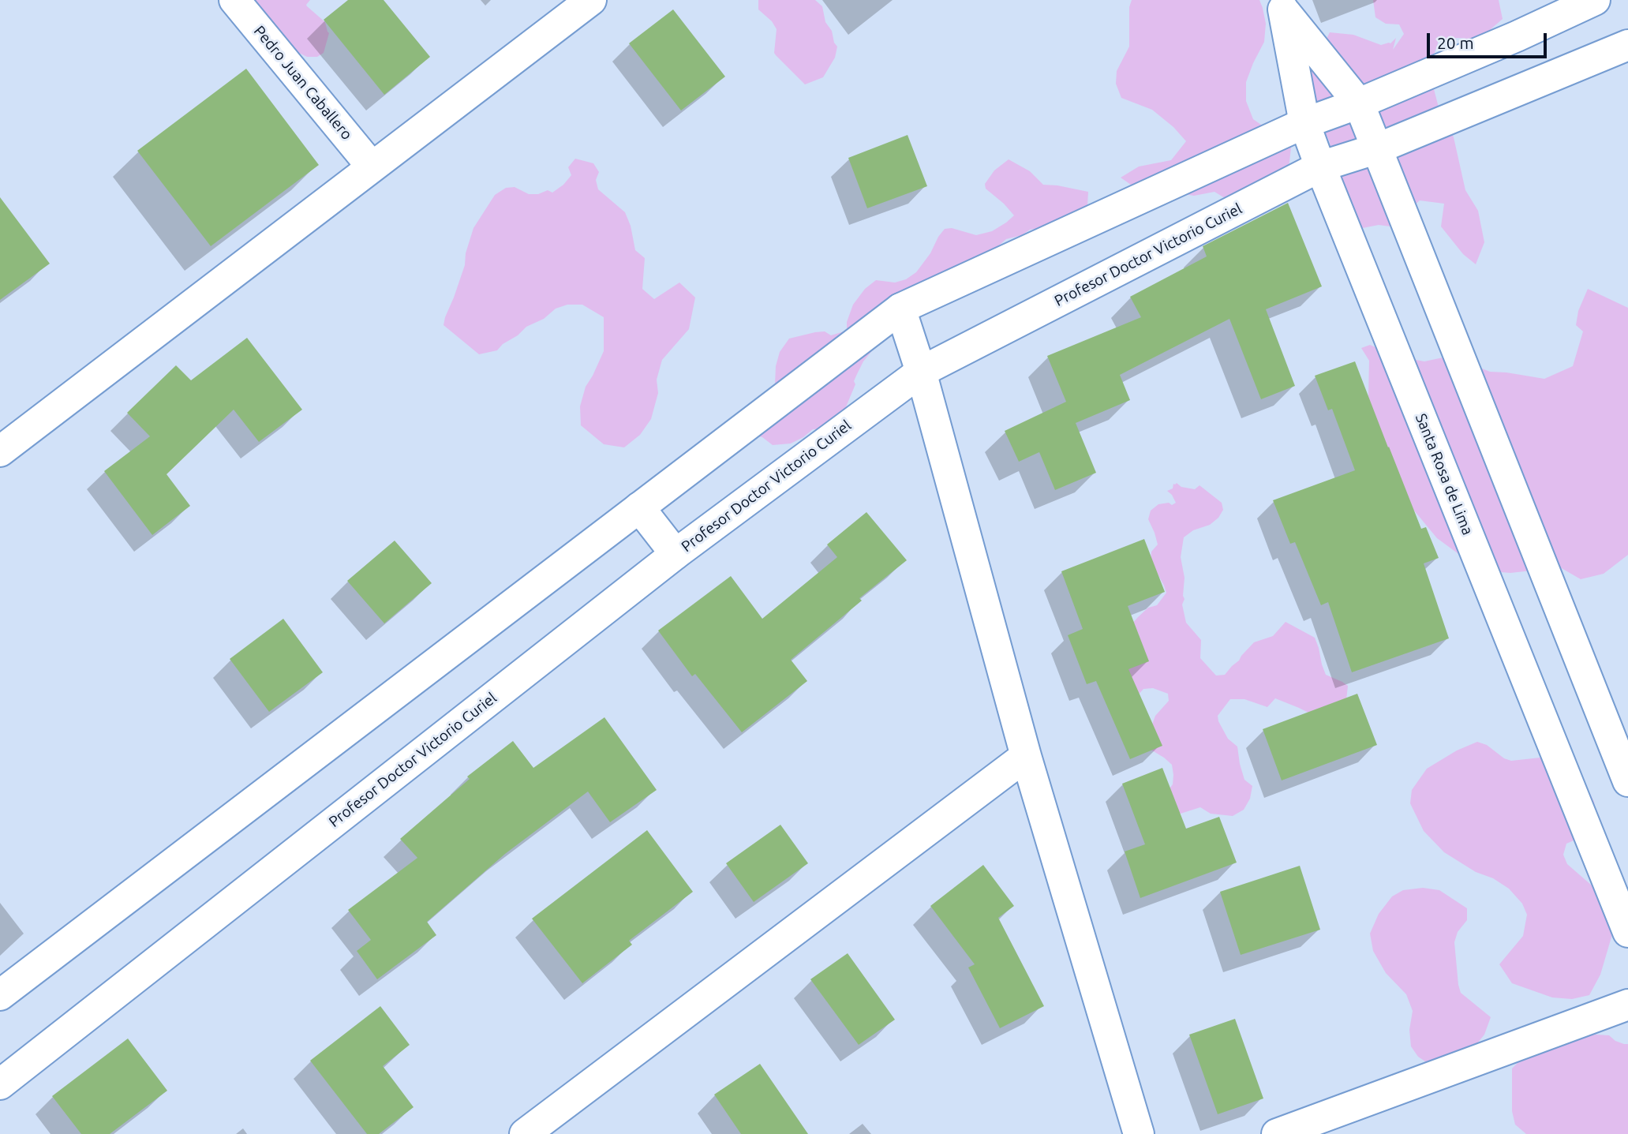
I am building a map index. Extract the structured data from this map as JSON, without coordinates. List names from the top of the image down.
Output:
{
  "streets": {
    "street": ["Pedro Juan Caballero", "Profesor Doctor Victorio Curiel", "Santa Rosa de Lima"]
  },
  "crossings": [
    ["Profesor Doctor Victorio Curiel", "Santa Rosa de Lima"]
  ],
  "scale_bar": "20 m"
}
